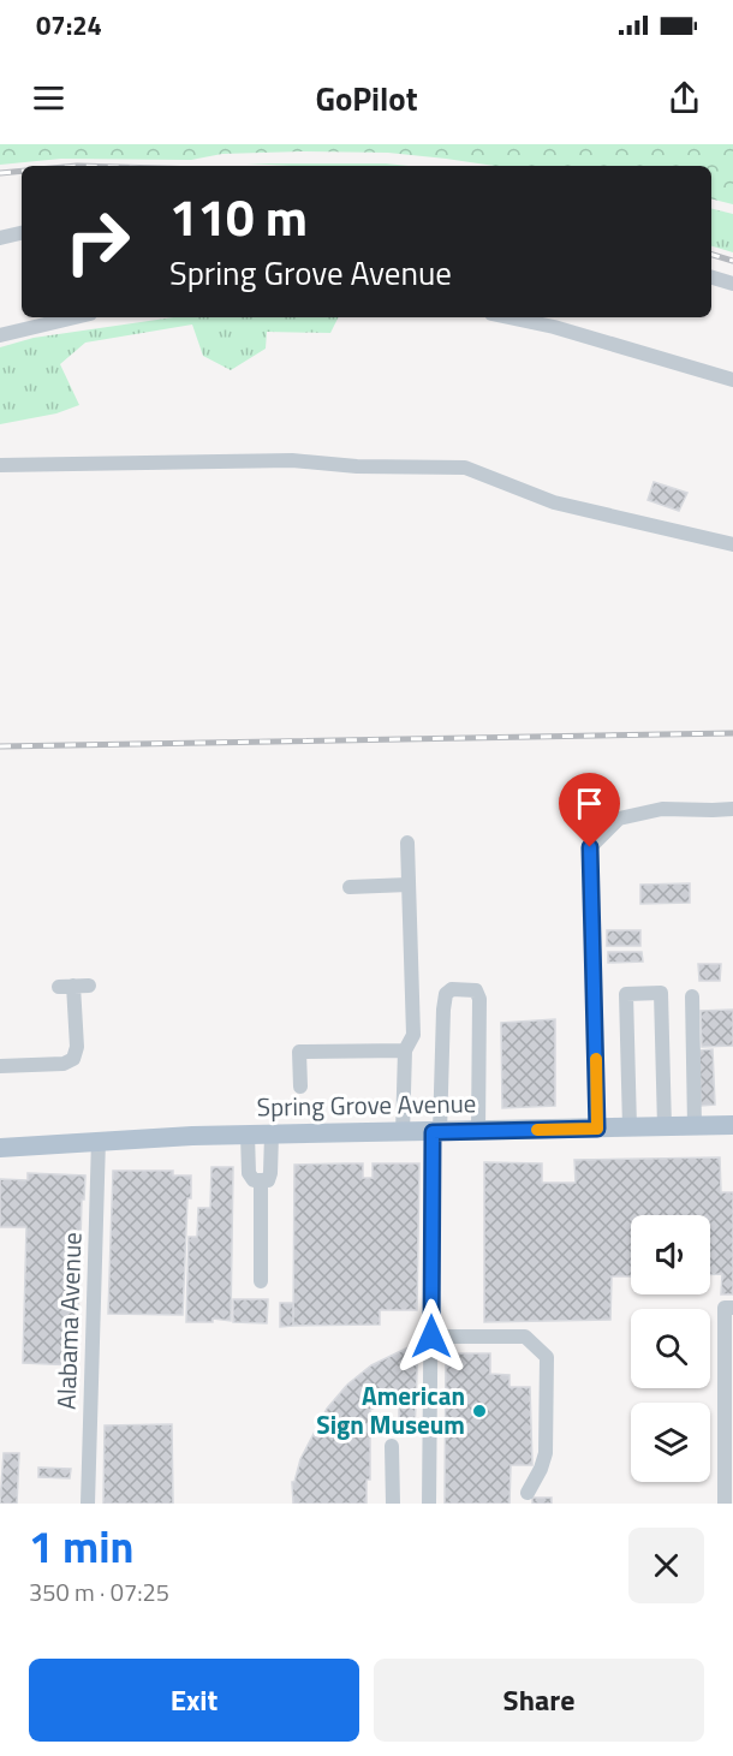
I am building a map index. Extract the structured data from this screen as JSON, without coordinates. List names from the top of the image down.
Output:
{
  "streets": {
    "main road": ["Spring Grove Avenue"],
    "street": ["Alabama Avenue"]
  },
  "crossings": [
    ["Spring Grove Avenue", "Alabama Avenue"]
  ],
  "places": ["American Sign Museum"],
  "page": {
    "status": "07:24",
    "header": "GoPilot",
    "turn": ["110 m", "Spring Grove Avenue"],
    "heading": ["1 min", "350 m · 07:25"],
    "buttons": ["Exit", "Share"]
  }
}
